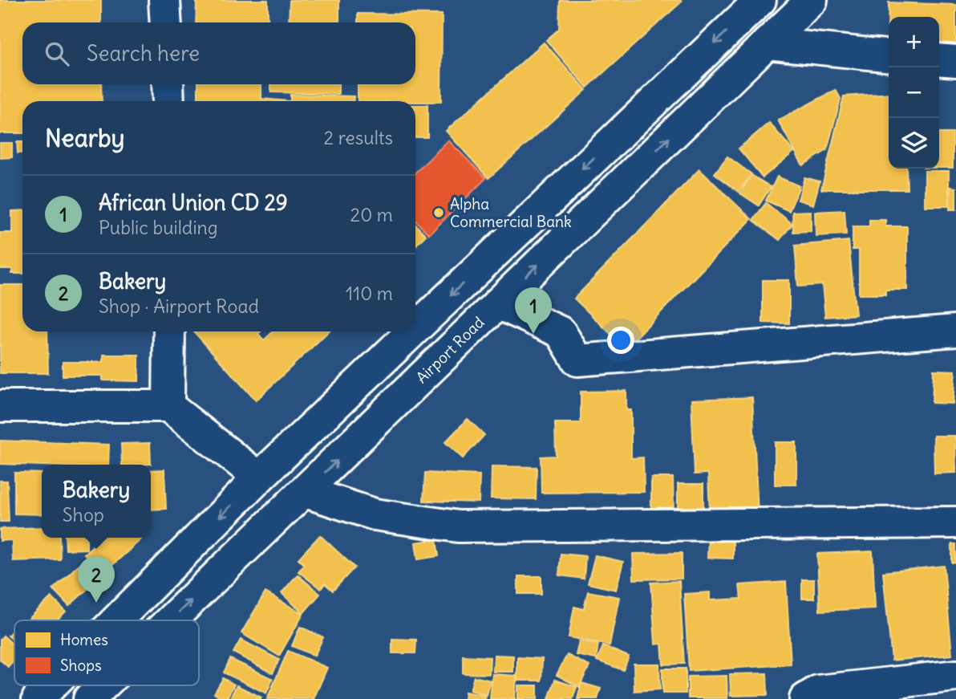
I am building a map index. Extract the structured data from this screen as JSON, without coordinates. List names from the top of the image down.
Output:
{
  "streets": {
    "main road": ["Airport Road"]
  },
  "places": ["Alpha Commercial Bank"],
  "legend": ["Homes", "Shops"],
  "page": {
    "map_buttons": ["+", "−"],
    "search": "Search here",
    "heading": ["Nearby", "2 results"],
    "list": [
      {
        "mark": "1",
        "name": "African Union CD 29",
        "note": "Public building",
        "value": "20 m"
      },
      {
        "mark": "2",
        "name": "Bakery",
        "note": "Shop · Airport Road",
        "value": "110 m"
      }
    ],
    "pins": ["1", "2"],
    "popup": ["Bakery", "Shop"]
  }
}
